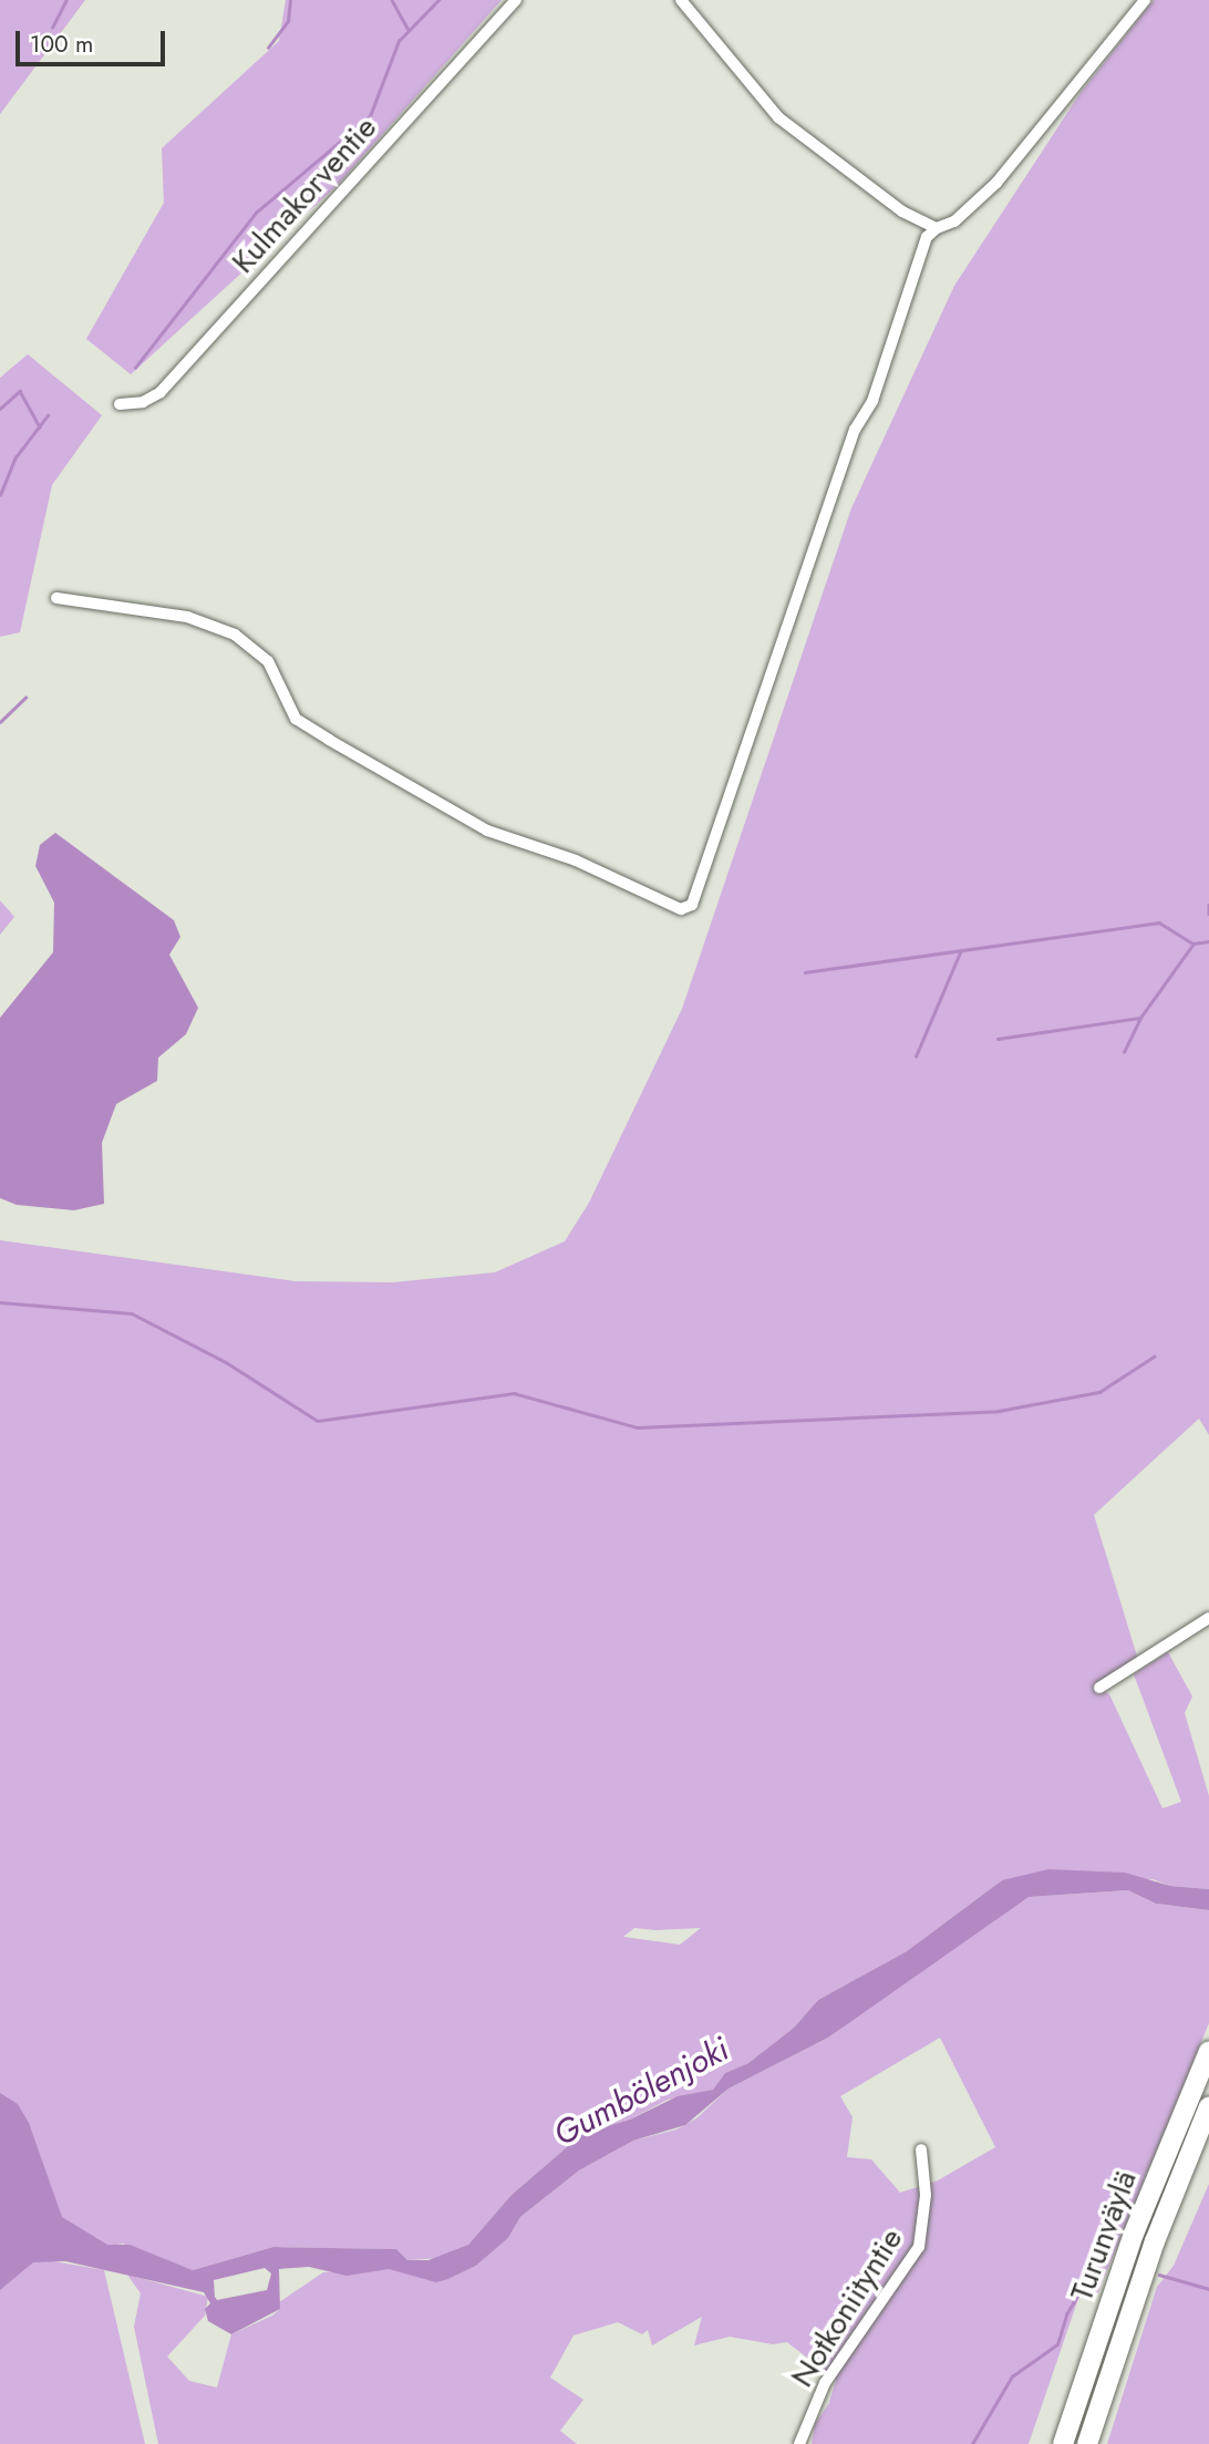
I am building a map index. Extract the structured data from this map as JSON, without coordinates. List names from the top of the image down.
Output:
{
  "streets": {
    "highway": ["Turunväylä"],
    "street": ["Kulmakorventie", "Notkoniityntie"]
  },
  "water": ["Gumbölenjoki"],
  "scale_bar": "100 m"
}
